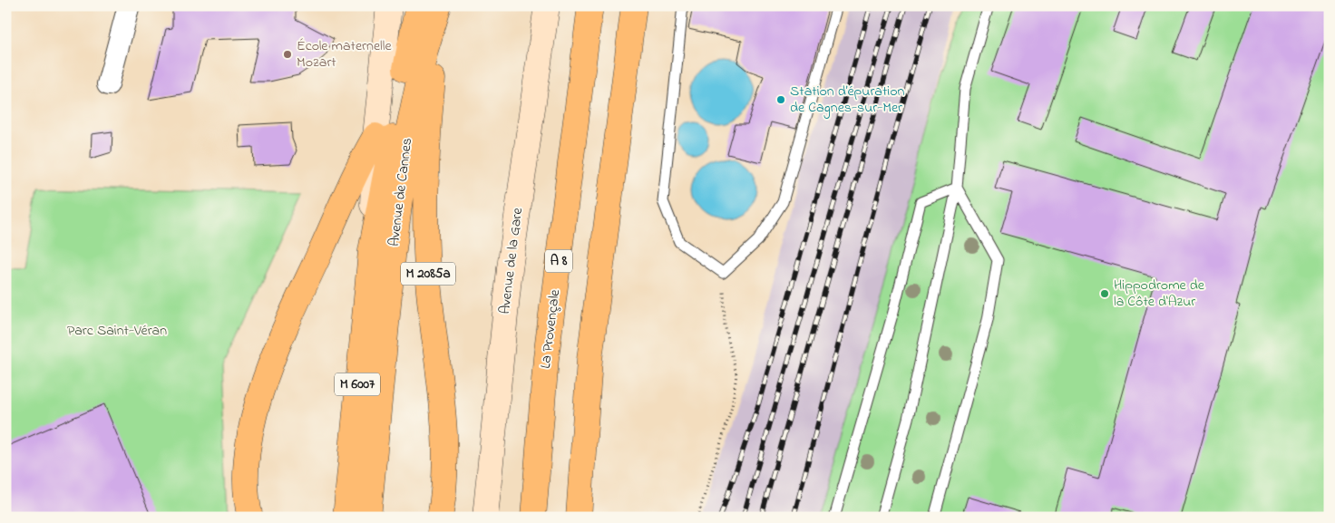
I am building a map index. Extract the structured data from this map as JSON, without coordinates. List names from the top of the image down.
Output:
{
  "streets": {
    "main road": [
      "Avenue de Cannes",
      "Avenue de la Gare",
      "A 8",
      "M 2085a",
      "La Provençale",
      "M 6007"
    ]
  },
  "crossings": [
    ["Avenue de Cannes", "M 2085a"]
  ],
  "parks": ["Parc Saint-Véran"],
  "places": ["École maternelle Mozart", "Station d’épuration de Cagnes-sur-Mer", "Hippodrome de la Côte d'Azur"]
}
